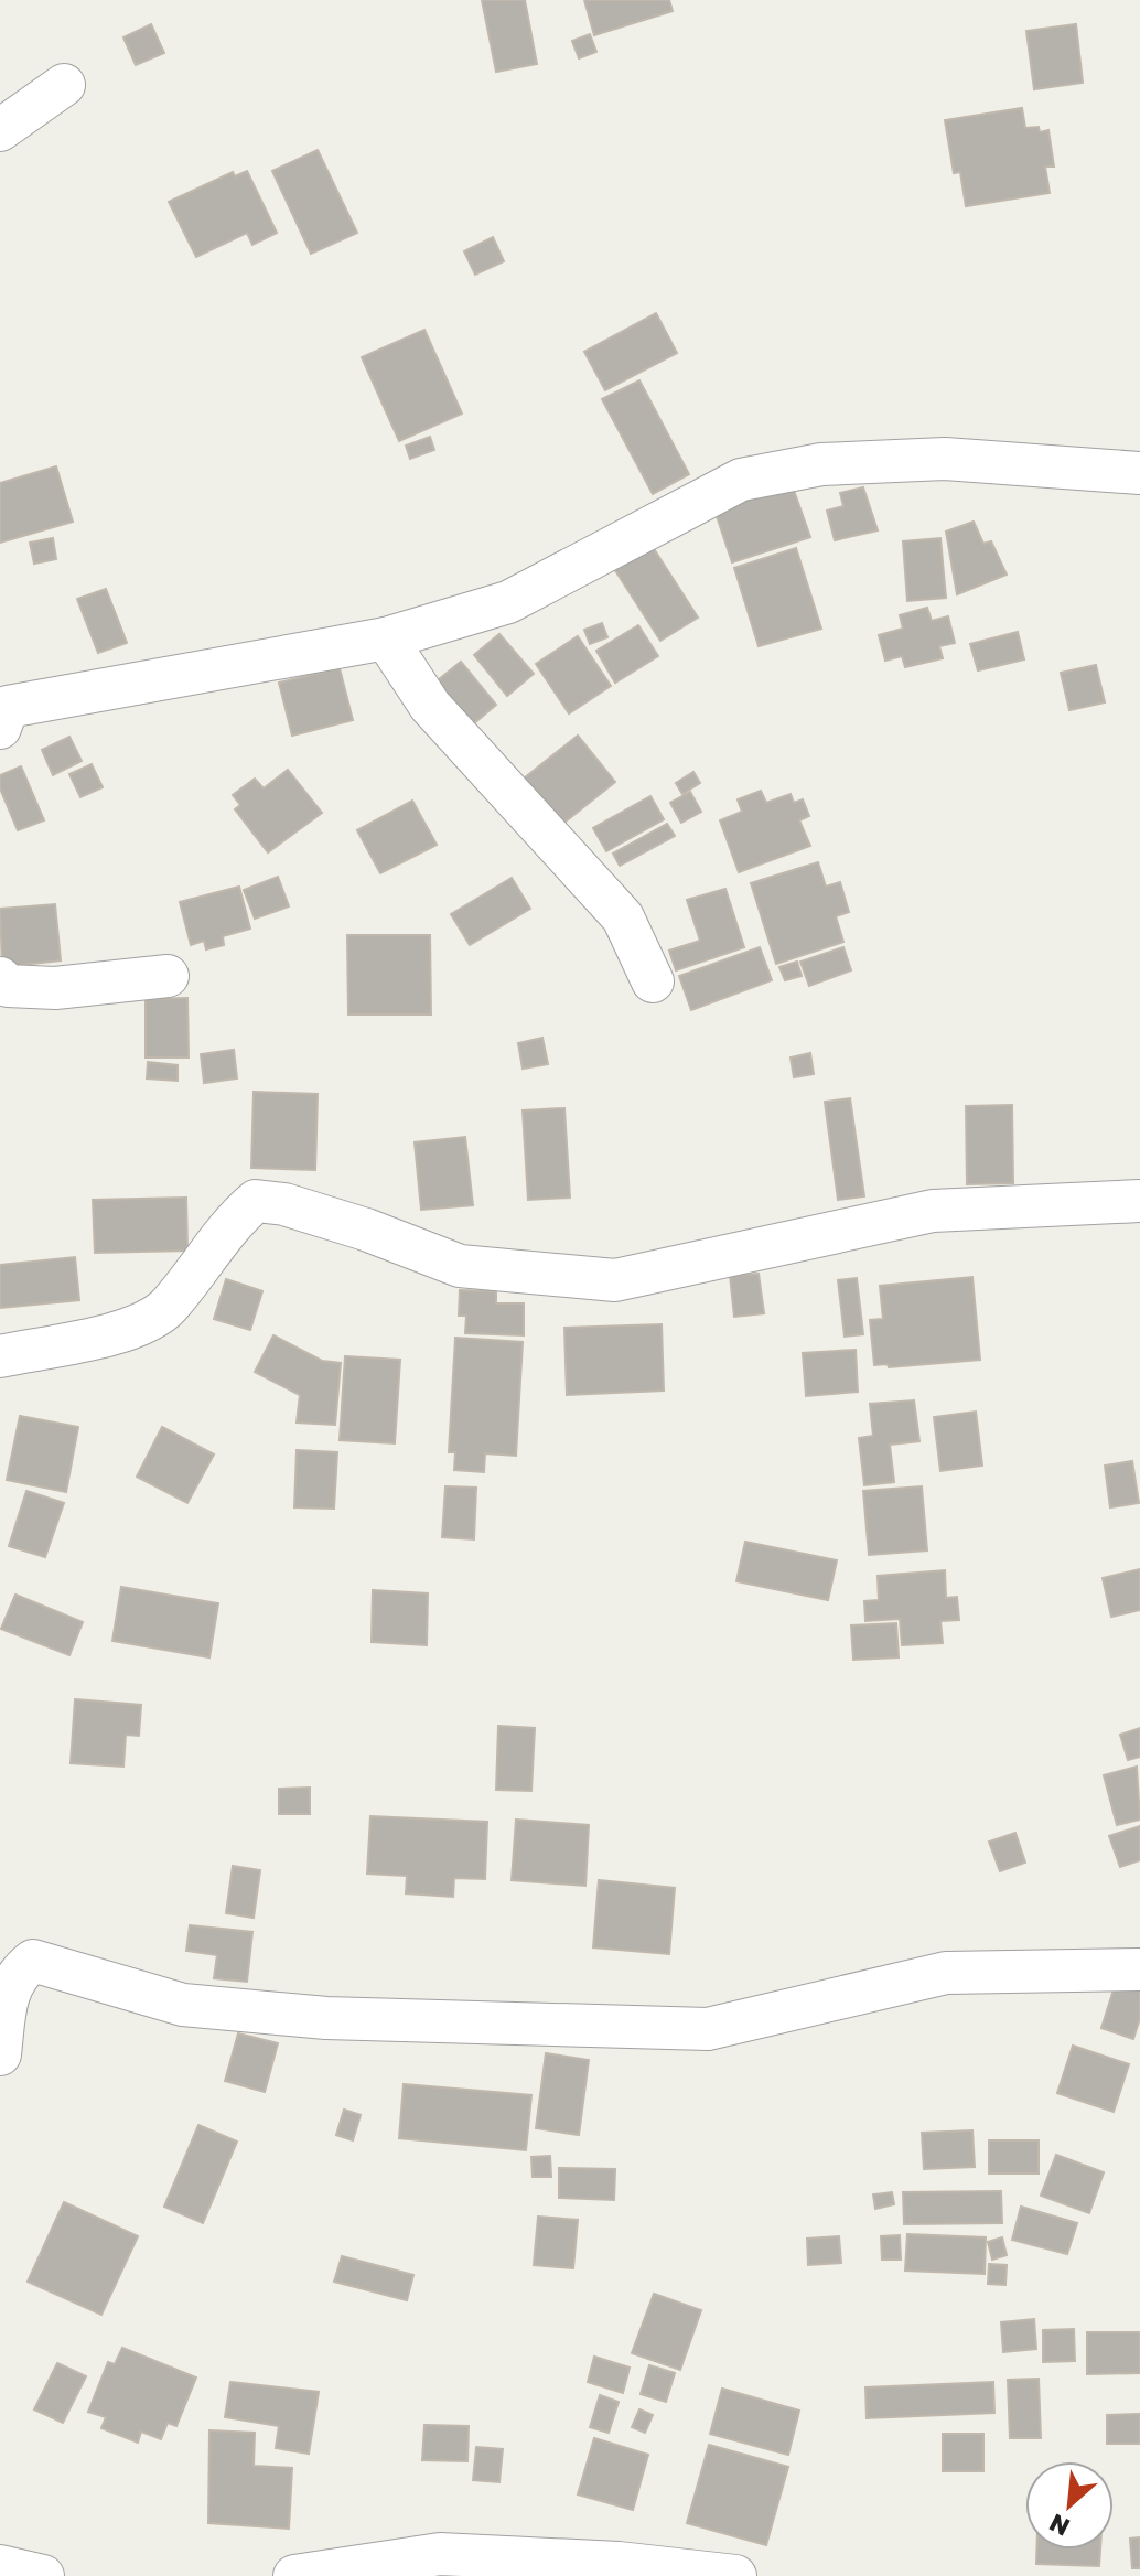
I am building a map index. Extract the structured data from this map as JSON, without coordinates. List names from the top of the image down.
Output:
{
  "north": "bottom left"
}
